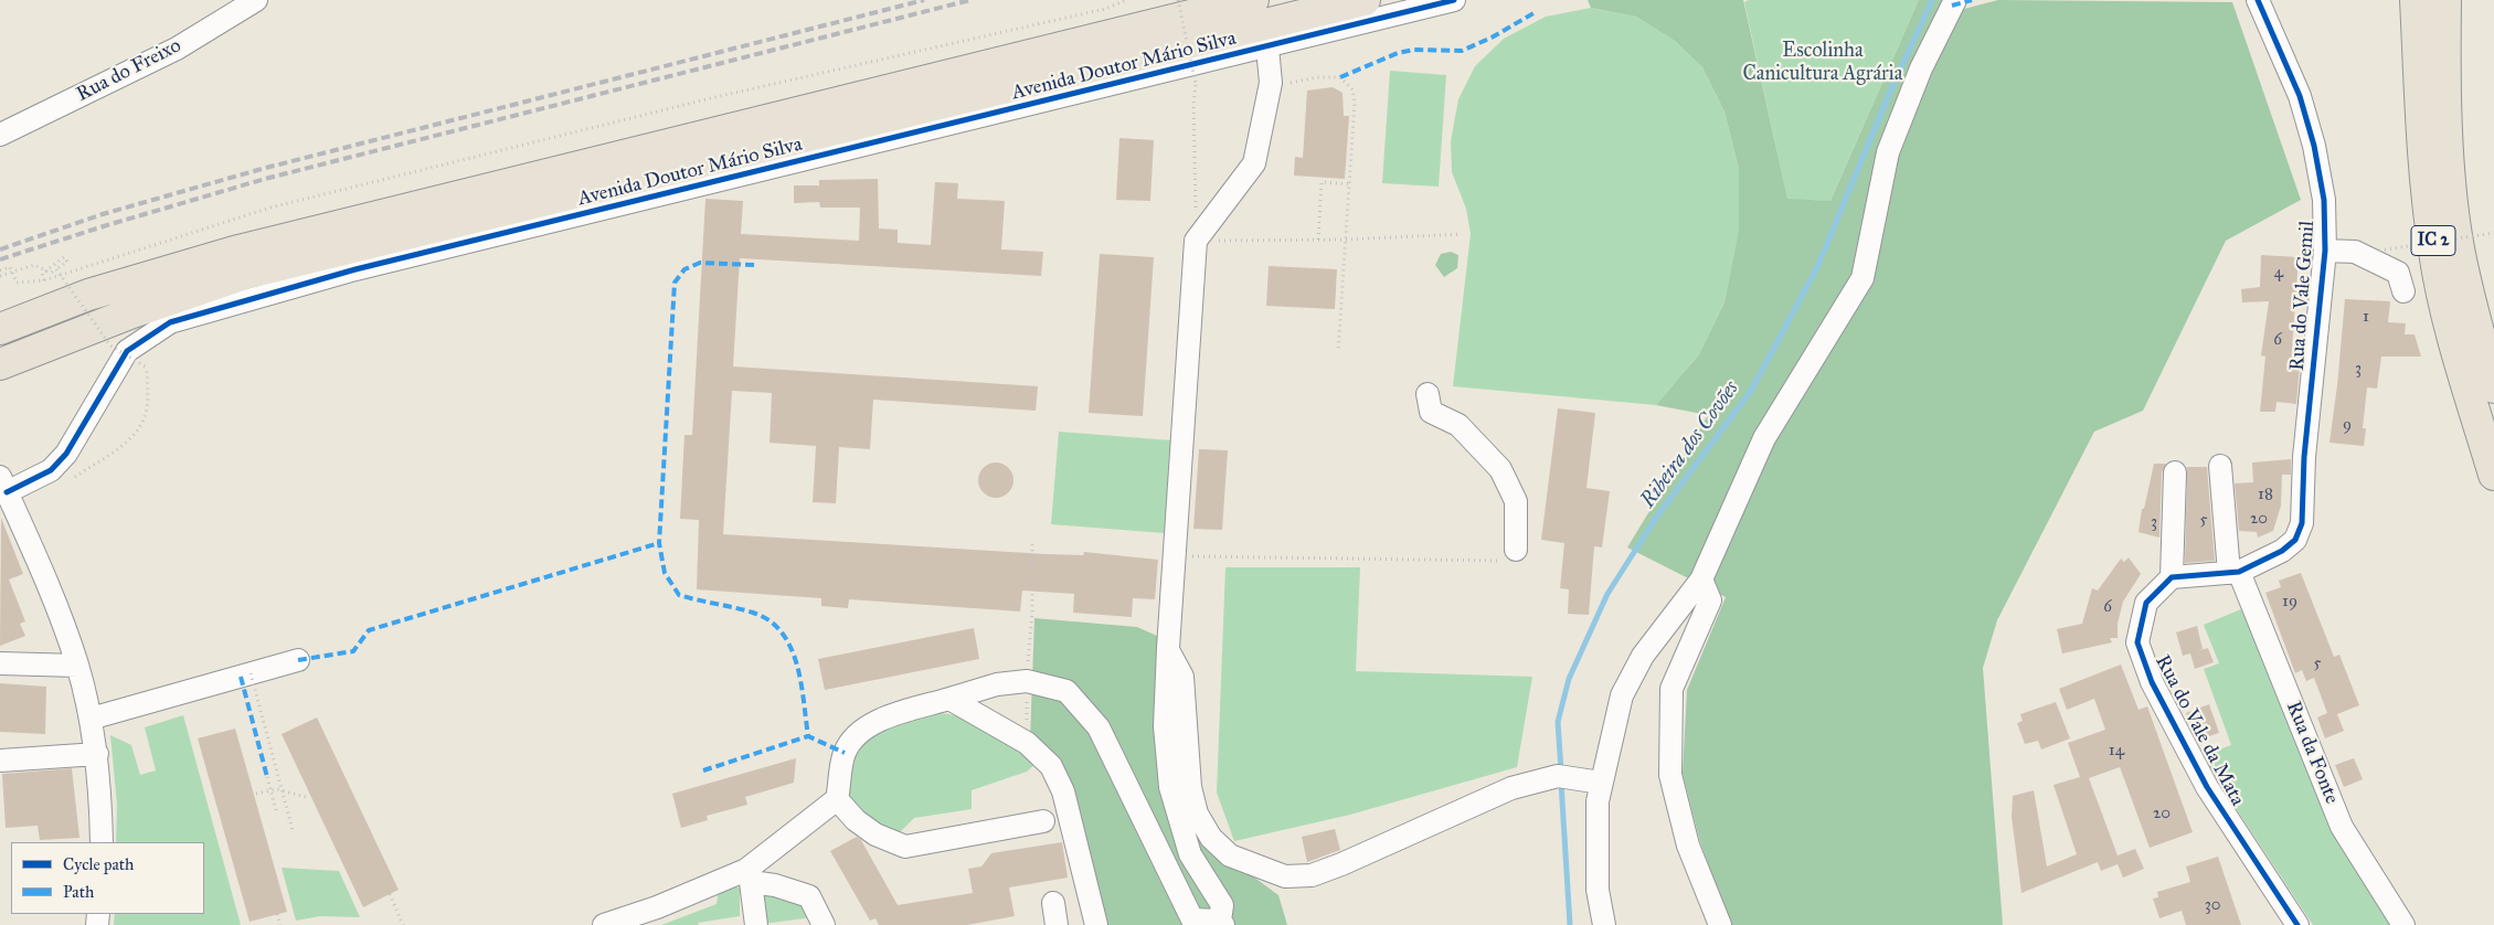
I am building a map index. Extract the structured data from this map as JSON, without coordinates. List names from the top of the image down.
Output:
{
  "streets": {
    "highway": ["IC 2"],
    "street": [
      "Avenida Doutor Mário Silva",
      "Rua do Freixo",
      "Rua do Vale Gemil",
      "Rua do Vale da Mata",
      "Rua da Fonte"
    ]
  },
  "crossings": [
    ["Rua do Vale Gemil", "Rua da Fonte"]
  ],
  "water": ["Ribeira dos Covões"],
  "parks": ["Escolinha Canicultura Agrária"],
  "house_numbers": [
    "4",
    "1",
    "6",
    "3",
    "9",
    "18",
    "20",
    "5",
    "3",
    "19",
    "6",
    "5",
    "14",
    "20",
    "30"
  ],
  "legend": ["Cycle path", "Path"]
}
